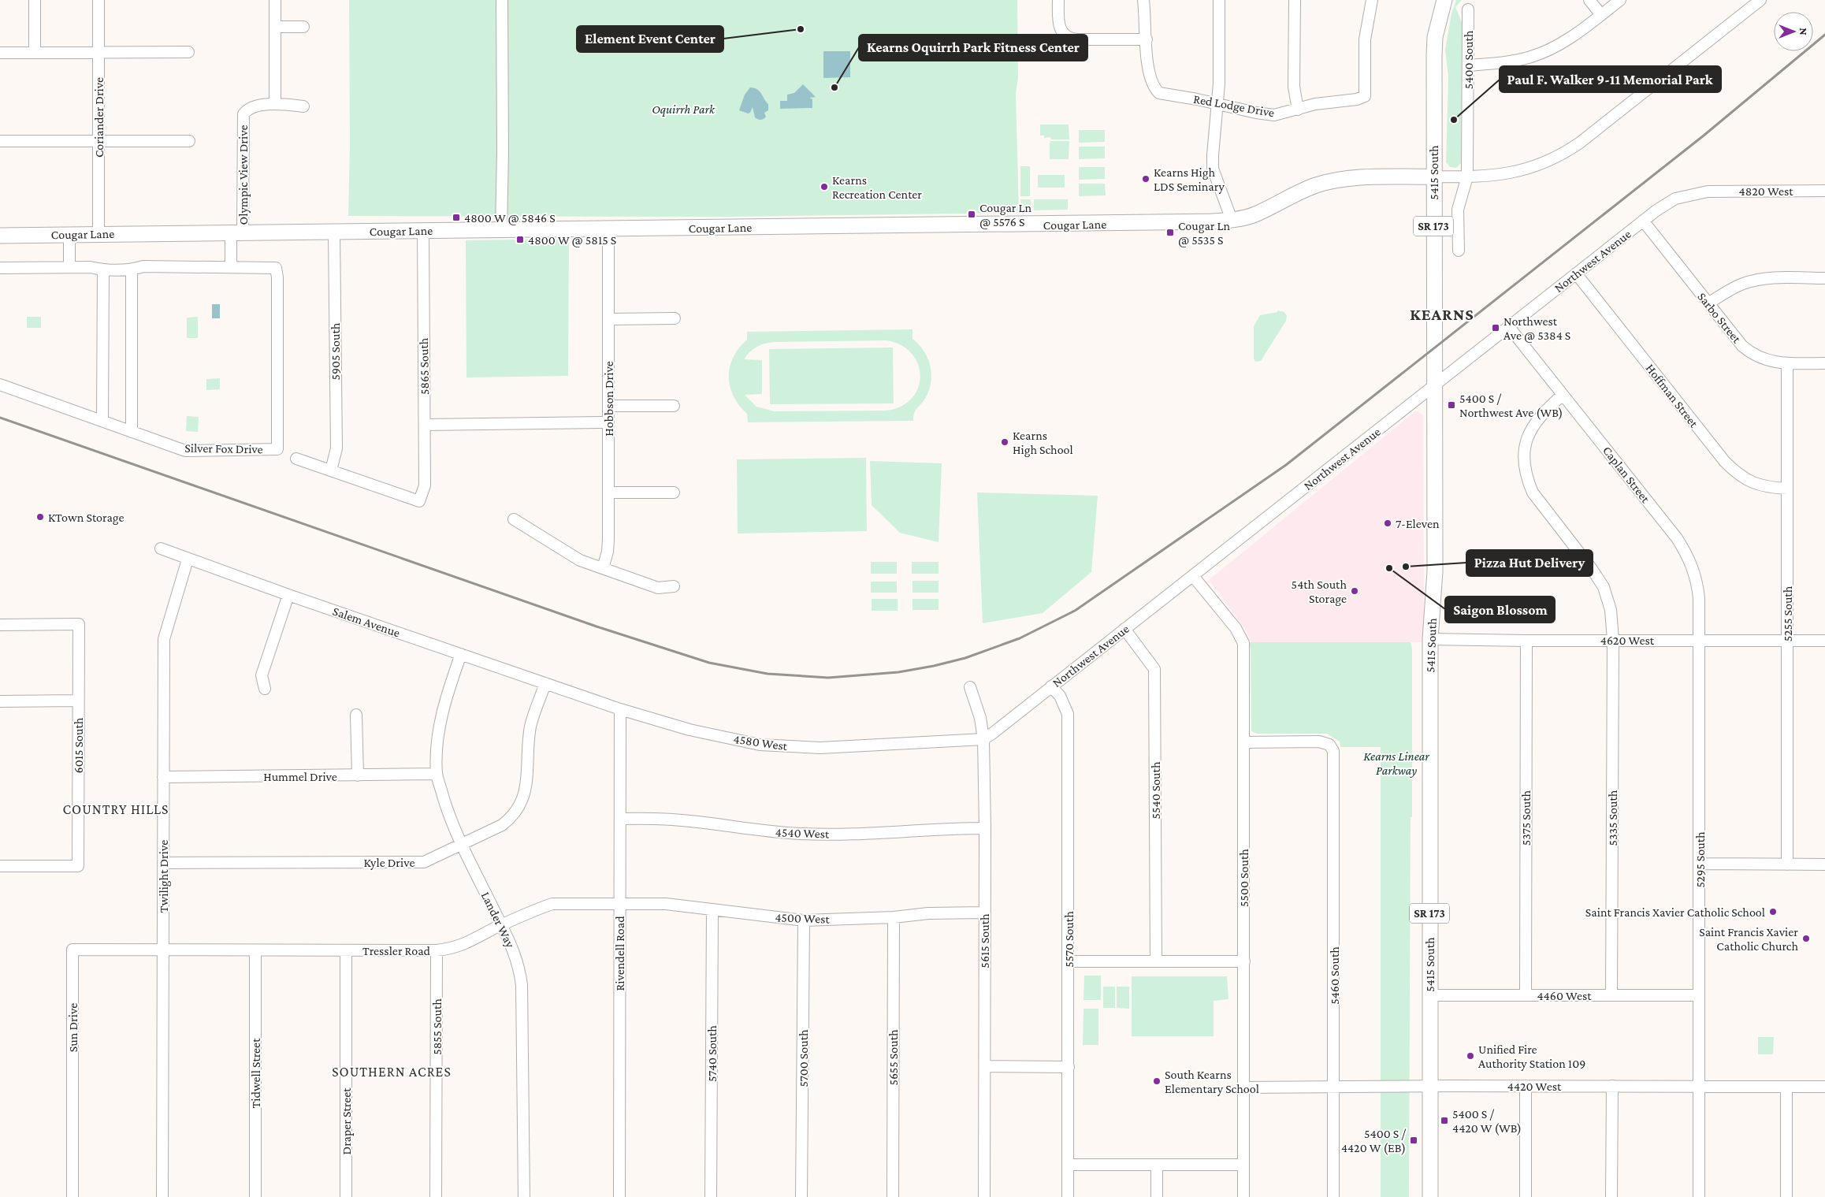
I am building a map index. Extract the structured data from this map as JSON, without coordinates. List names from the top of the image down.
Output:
{
  "streets": {
    "main road": ["5415 South", "Cougar Lane", "SR 173"],
    "street": [
      "5400 South",
      "Red Lodge Drive",
      "Coriander Drive",
      "Olympic View Drive",
      "4820 West",
      "Northwest Avenue",
      "Sarbo Street",
      "5905 South",
      "5865 South",
      "Hoffman Street",
      "Hobbson Drive",
      "Silver Fox Drive",
      "Caplan Street",
      "5255 South",
      "Salem Avenue",
      "4620 West",
      "4580 West",
      "6015 South",
      "Hummel Drive",
      "5540 South",
      "5375 South",
      "5335 South",
      "4540 West",
      "5295 South",
      "Kyle Drive",
      "Twilight Drive",
      "5500 South",
      "4500 West",
      "Lander Way",
      "5570 South",
      "5615 South",
      "Tressler Road",
      "Rivendell Road",
      "5460 South",
      "4460 West",
      "5855 South",
      "Sun Drive",
      "5740 South",
      "5655 South",
      "5700 South",
      "Tidwell Street",
      "4420 West",
      "Draper Street"
    ]
  },
  "crossings": [
    ["Coriander Drive", "Cougar Lane"],
    ["5415 South", "Cougar Lane"],
    ["5415 South", "Northwest Avenue"],
    ["5415 South", "4620 West"],
    ["5415 South", "4460 West"],
    ["5415 South", "4420 West"],
    ["Olympic View Drive", "Cougar Lane"],
    ["4820 West", "Northwest Avenue"],
    ["Cougar Lane", "5905 South"],
    ["Cougar Lane", "5865 South"],
    ["Cougar Lane", "Hobbson Drive"],
    ["Northwest Avenue", "Sarbo Street"],
    ["Northwest Avenue", "Hoffman Street"],
    ["Northwest Avenue", "Caplan Street"],
    ["Northwest Avenue", "4580 West"],
    ["Northwest Avenue", "5540 South"],
    ["Northwest Avenue", "5500 South"],
    ["Northwest Avenue", "5570 South"],
    ["Northwest Avenue", "5615 South"],
    ["Sarbo Street", "5255 South"],
    ["5905 South", "5865 South"],
    ["Hoffman Street", "5255 South"],
    ["Caplan Street", "4620 West"],
    ["Caplan Street", "5335 South"],
    ["Caplan Street", "5295 South"],
    ["5255 South", "4620 West"],
    ["Salem Avenue", "4580 West"],
    ["Salem Avenue", "Kyle Drive"],
    ["Salem Avenue", "Twilight Drive"],
    ["Salem Avenue", "Lander Way"],
    ["4620 West", "5375 South"],
    ["4620 West", "5335 South"],
    ["4620 West", "5295 South"],
    ["4580 West", "Kyle Drive"],
    ["4580 West", "5615 South"],
    ["4580 West", "Rivendell Road"],
    ["Hummel Drive", "Twilight Drive"],
    ["Hummel Drive", "Lander Way"],
    ["5375 South", "4460 West"],
    ["5335 South", "4460 West"],
    ["4540 West", "5615 South"],
    ["4540 West", "Rivendell Road"],
    ["5295 South", "4460 West"],
    ["5295 South", "4420 West"],
    ["Kyle Drive", "Twilight Drive"],
    ["Kyle Drive", "Lander Way"],
    ["Twilight Drive", "Tressler Road"],
    ["Twilight Drive", "Sun Drive"],
    ["5500 South", "5460 South"],
    ["5500 South", "4420 West"],
    ["4500 West", "5615 South"],
    ["4500 West", "Tressler Road"],
    ["4500 West", "Rivendell Road"],
    ["4500 West", "5740 South"],
    ["4500 West", "5655 South"],
    ["4500 West", "5700 South"],
    ["Lander Way", "Tressler Road"],
    ["Tressler Road", "Rivendell Road"],
    ["Tressler Road", "5855 South"],
    ["Tressler Road", "Sun Drive"],
    ["Tressler Road", "Tidwell Street"],
    ["Tressler Road", "Draper Street"],
    ["5460 South", "4420 West"]
  ],
  "districts": ["KEARNS", "COUNTRY HILLS", "SOUTHERN ACRES"],
  "parks": ["Oquirrh Park", "Kearns Linear Parkway"],
  "places": {
    "other": [
      "Element Event Center",
      "Kearns Oquirrh Park Fitness Center",
      "Paul F. Walker 9-11 Memorial Park",
      "Kearns High LDS Seminary",
      "Kearns Recreation Center",
      "Kearns High School",
      "KTown Storage",
      "7-Eleven",
      "Pizza Hut Delivery",
      "Saigon Blossom",
      "54th South Storage",
      "Saint Francis Xavier Catholic School",
      "Saint Francis Xavier Catholic Church",
      "Unified Fire Authority Station 109",
      "South Kearns Elementary School"
    ],
    "transit": [
      "Cougar Ln @ 5576 S",
      "4800 W @ 5846 S",
      "Cougar Ln @ 5535 S",
      "4800 W @ 5815 S",
      "Northwest Ave @ 5384 S",
      "5400 S / Northwest Ave (WB)",
      "5400 S / 4420 W (WB)",
      "5400 S / 4420 W (EB)"
    ]
  },
  "north": "right"
}
